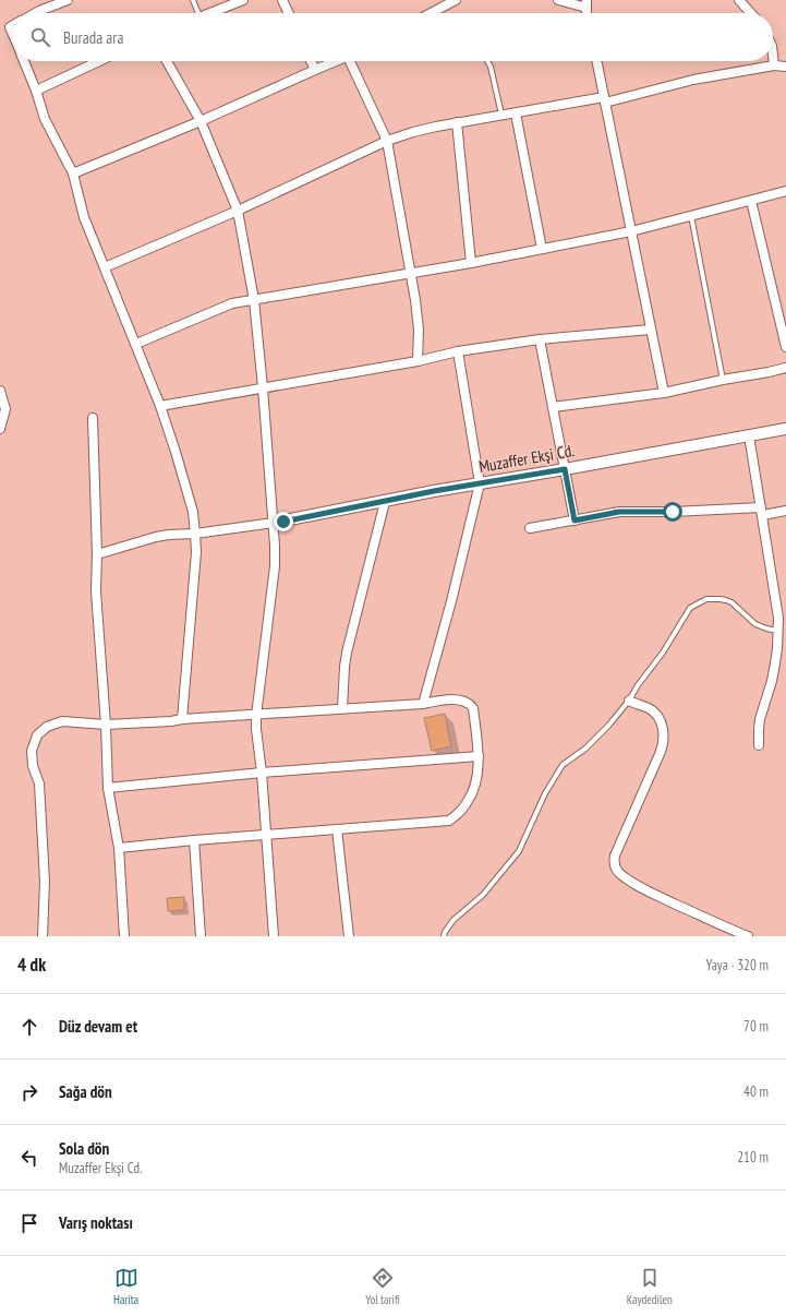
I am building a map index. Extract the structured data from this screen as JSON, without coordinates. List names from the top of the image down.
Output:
{
  "streets": {
    "street": ["Muzaffer Ekşi Cd."]
  },
  "page": {
    "search": "Burada ara",
    "heading": ["4 dk", "Yaya · 320 m"],
    "list": [
      ["Düz devam et", "70 m"],
      ["Sağa dön", "40 m"],
      ["Sola dön", "Muzaffer Ekşi Cd.", "210 m"],
      "Varış noktası"
    ],
    "nav": ["Harita", "Yol tarifi", "Kaydedilen"]
  }
}
